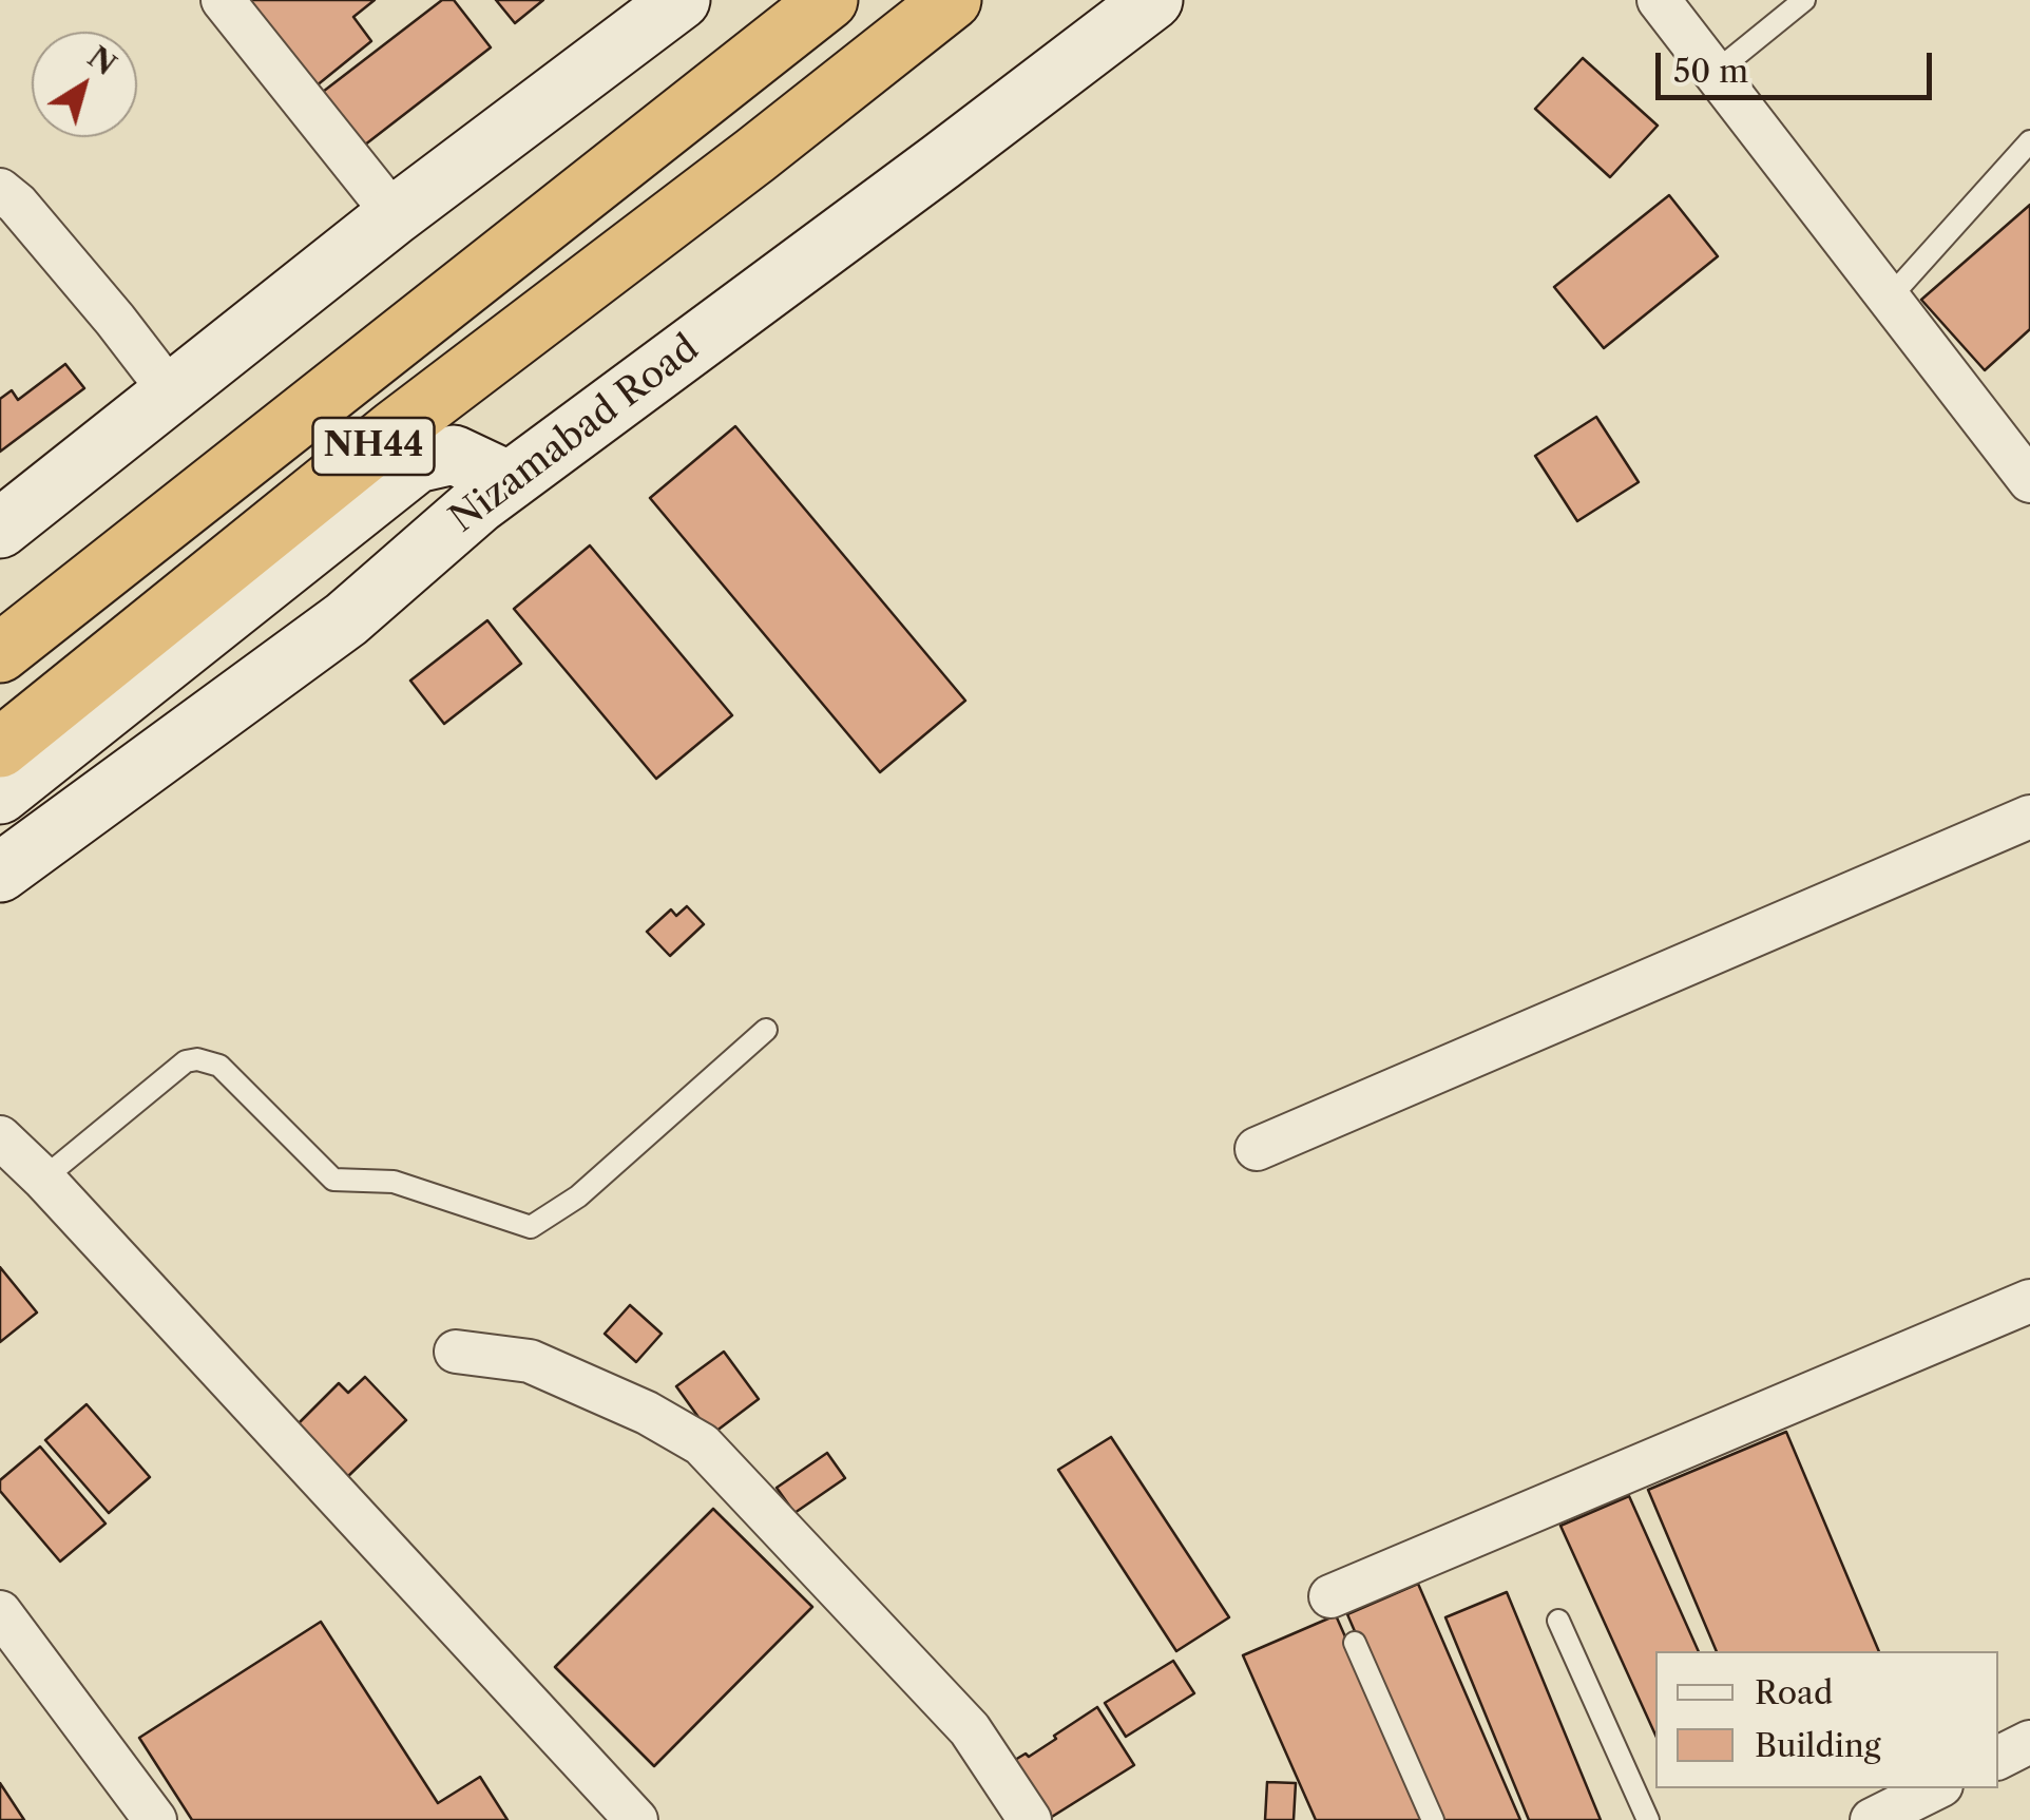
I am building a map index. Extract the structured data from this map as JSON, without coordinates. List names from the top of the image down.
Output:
{
  "streets": {
    "highway": ["NH44"],
    "main road": ["Nizamabad Road"]
  },
  "legend": ["Road", "Building"],
  "scale_bar": "50 m",
  "north": "top right"
}
